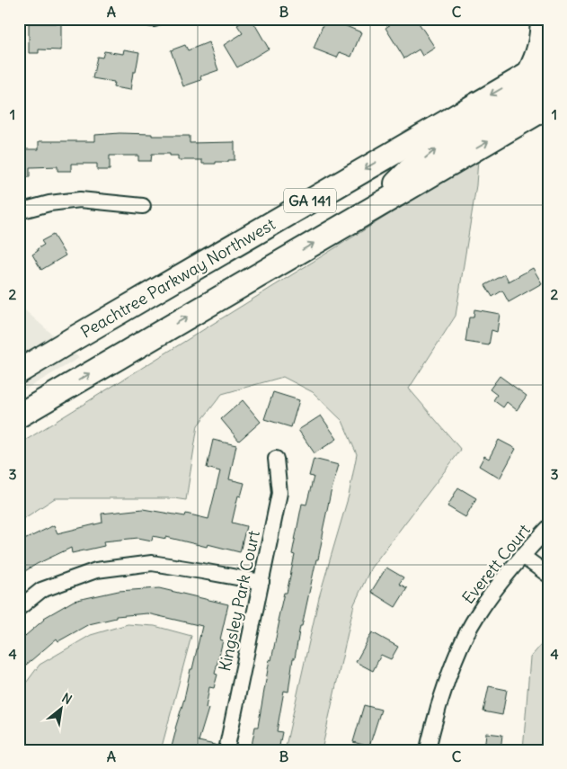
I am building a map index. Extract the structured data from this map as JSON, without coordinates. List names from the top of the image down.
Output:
{
  "streets": {
    "highway": ["GA 141", "Peachtree Parkway Northwest"],
    "street": ["Everett Court", "Kingsley Park Court"]
  },
  "north": "top right",
  "grid": {
    "columns": ["A", "B", "C"],
    "rows": [
      "1",
      "2",
      "3",
      "4"
    ]
  }
}
